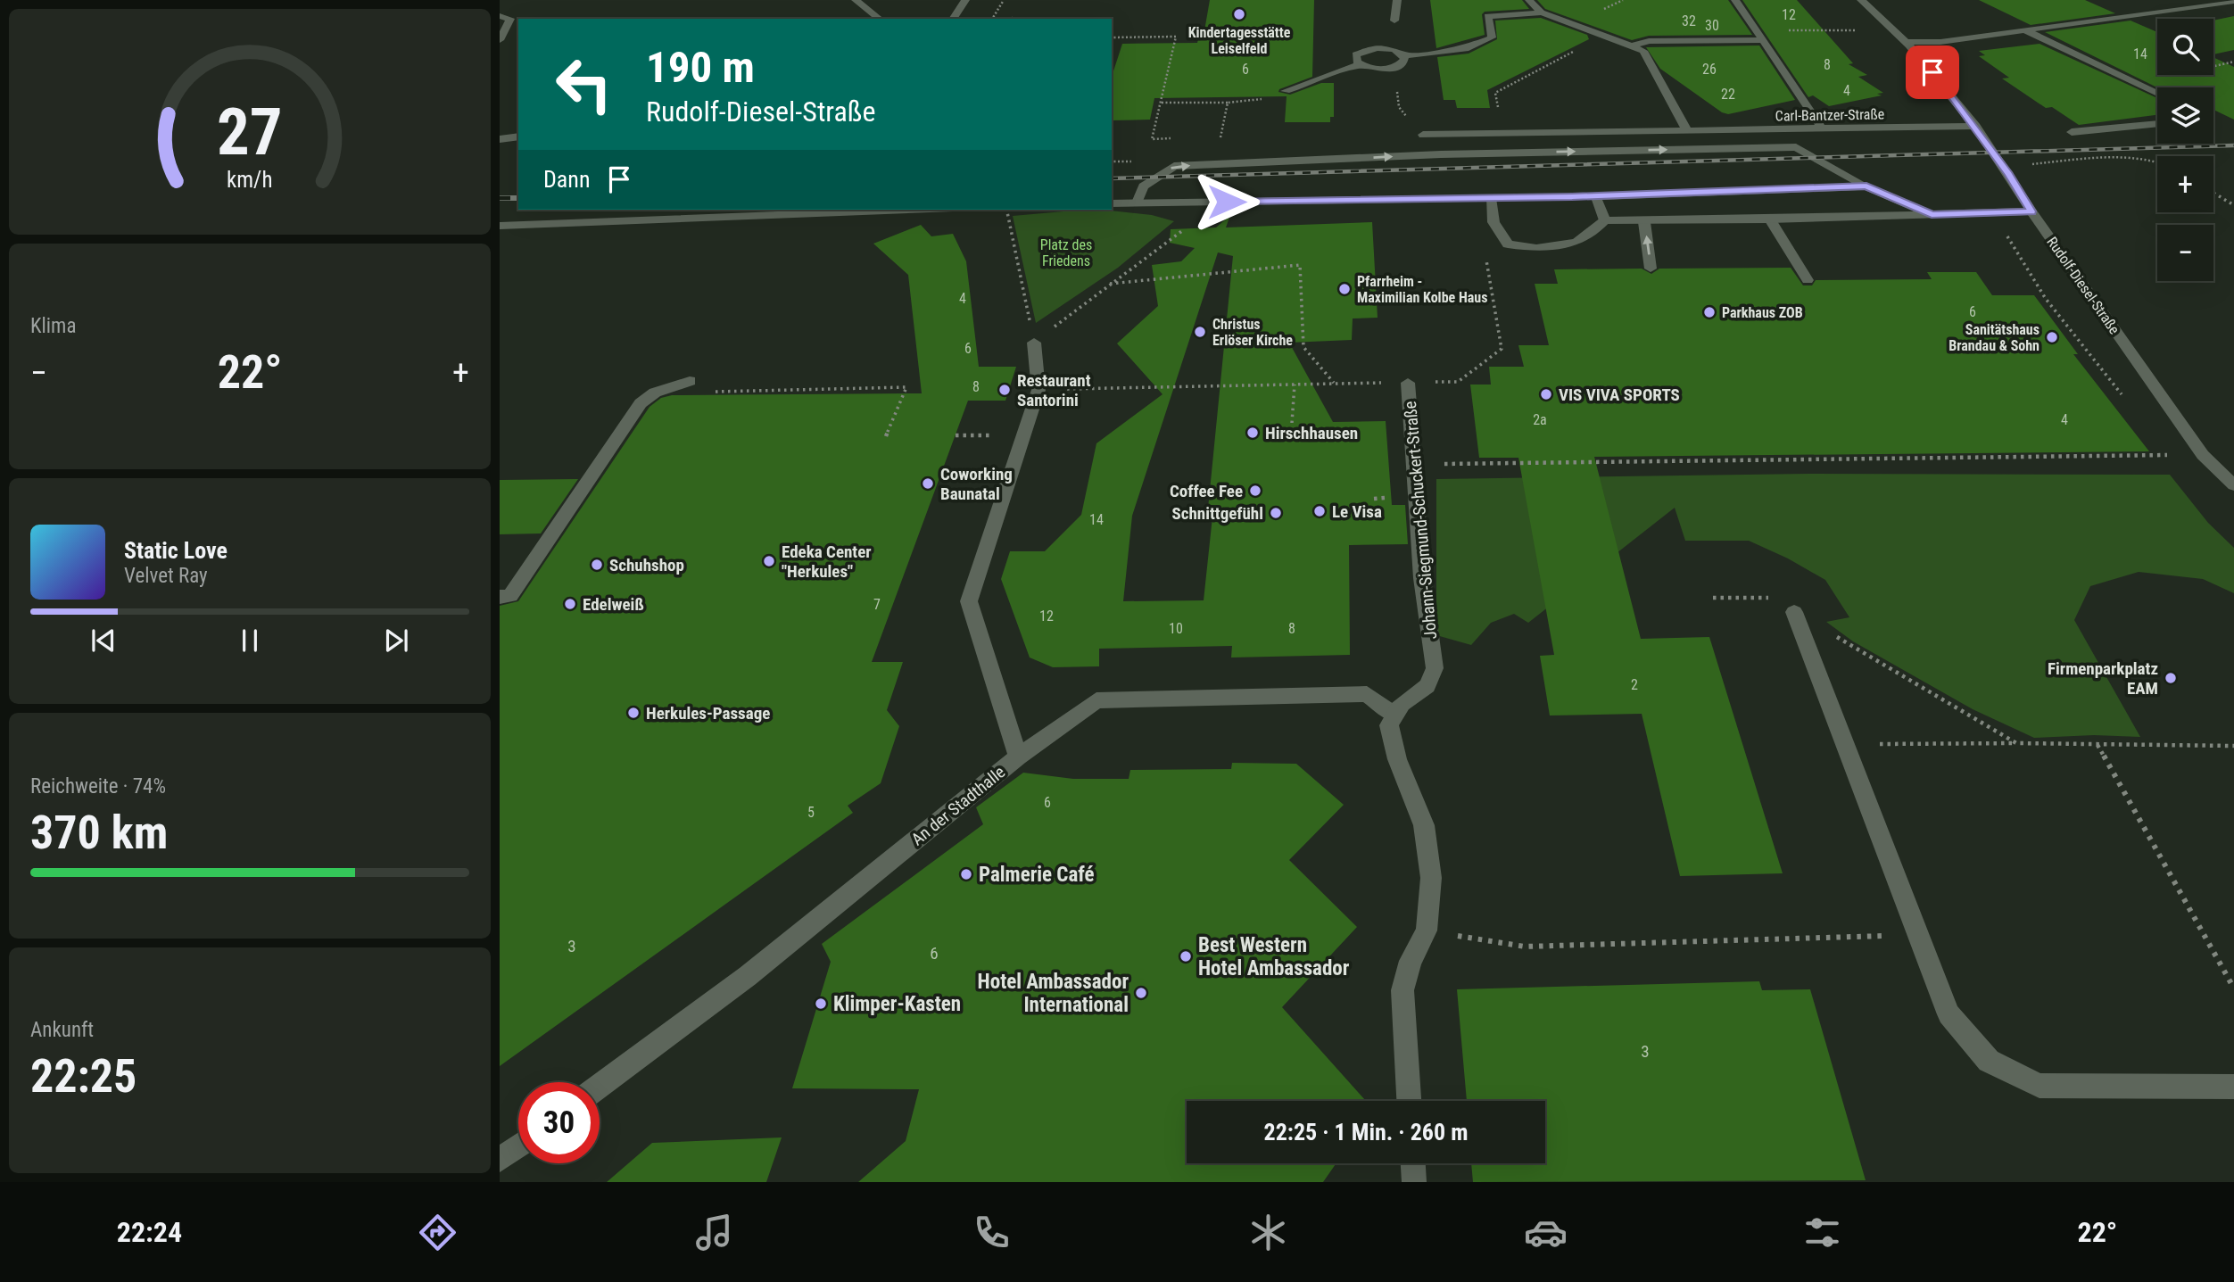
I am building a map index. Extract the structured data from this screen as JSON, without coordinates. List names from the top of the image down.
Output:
{
  "streets": {
    "street": [
      "Carl-Bantzer-Straße",
      "Rudolf-Diesel-Straße",
      "Johann-Siegmund-Schuckert-Straße",
      "An der Stadthalle"
    ]
  },
  "crossings": [
    ["Carl-Bantzer-Straße", "Rudolf-Diesel-Straße"]
  ],
  "parks": ["Platz des Friedens"],
  "places": [
    "Kindertagesstätte Leiselfeld",
    "Pfarrheim - Maximilian Kolbe Haus",
    "Parkhaus ZOB",
    "Christus Erlöser Kirche",
    "Sanitätshaus Brandau & Sohn",
    "Restaurant Santorini",
    "VIS VIVA SPORTS",
    "Hirschhausen",
    "Coworking Baunatal",
    "Coffee Fee",
    "Le Visa",
    "Schnittgefühl",
    "Edeka Center \"Herkules\"",
    "Schuhshop",
    "Edelweiß",
    "Firmenparkplatz EAM",
    "Herkules-Passage",
    "Palmerie Café",
    "Best Western Hotel Ambassador",
    "Hotel Ambassador International",
    "Klimper-Kasten"
  ],
  "house_numbers": [
    "12",
    "32",
    "30",
    "14",
    "8",
    "6",
    "26",
    "4",
    "22",
    "4",
    "6",
    "6",
    "8",
    "2a",
    "4",
    "14",
    "7",
    "12",
    "10",
    "8",
    "2",
    "6",
    "5",
    "3",
    "6",
    "3"
  ],
  "page": {
    "map_buttons": ["+", "−"],
    "turn": ["190 m", "Rudolf-Diesel-Straße"],
    "then": "Dann",
    "tile": [
      "Klima",
      ["Reichweite · 74%", "370 km"],
      ["Ankunft", "22:25"]
    ],
    "heat": ["−", "22°", "+"],
    "song": ["Static Love", "Velvet Ray"],
    "limit": "30",
    "trip": "22:25 · 1 Min. · 260 m",
    "tabs": ["22:24", "22°"],
    "gauge": ["27", "km/h"]
  }
}
